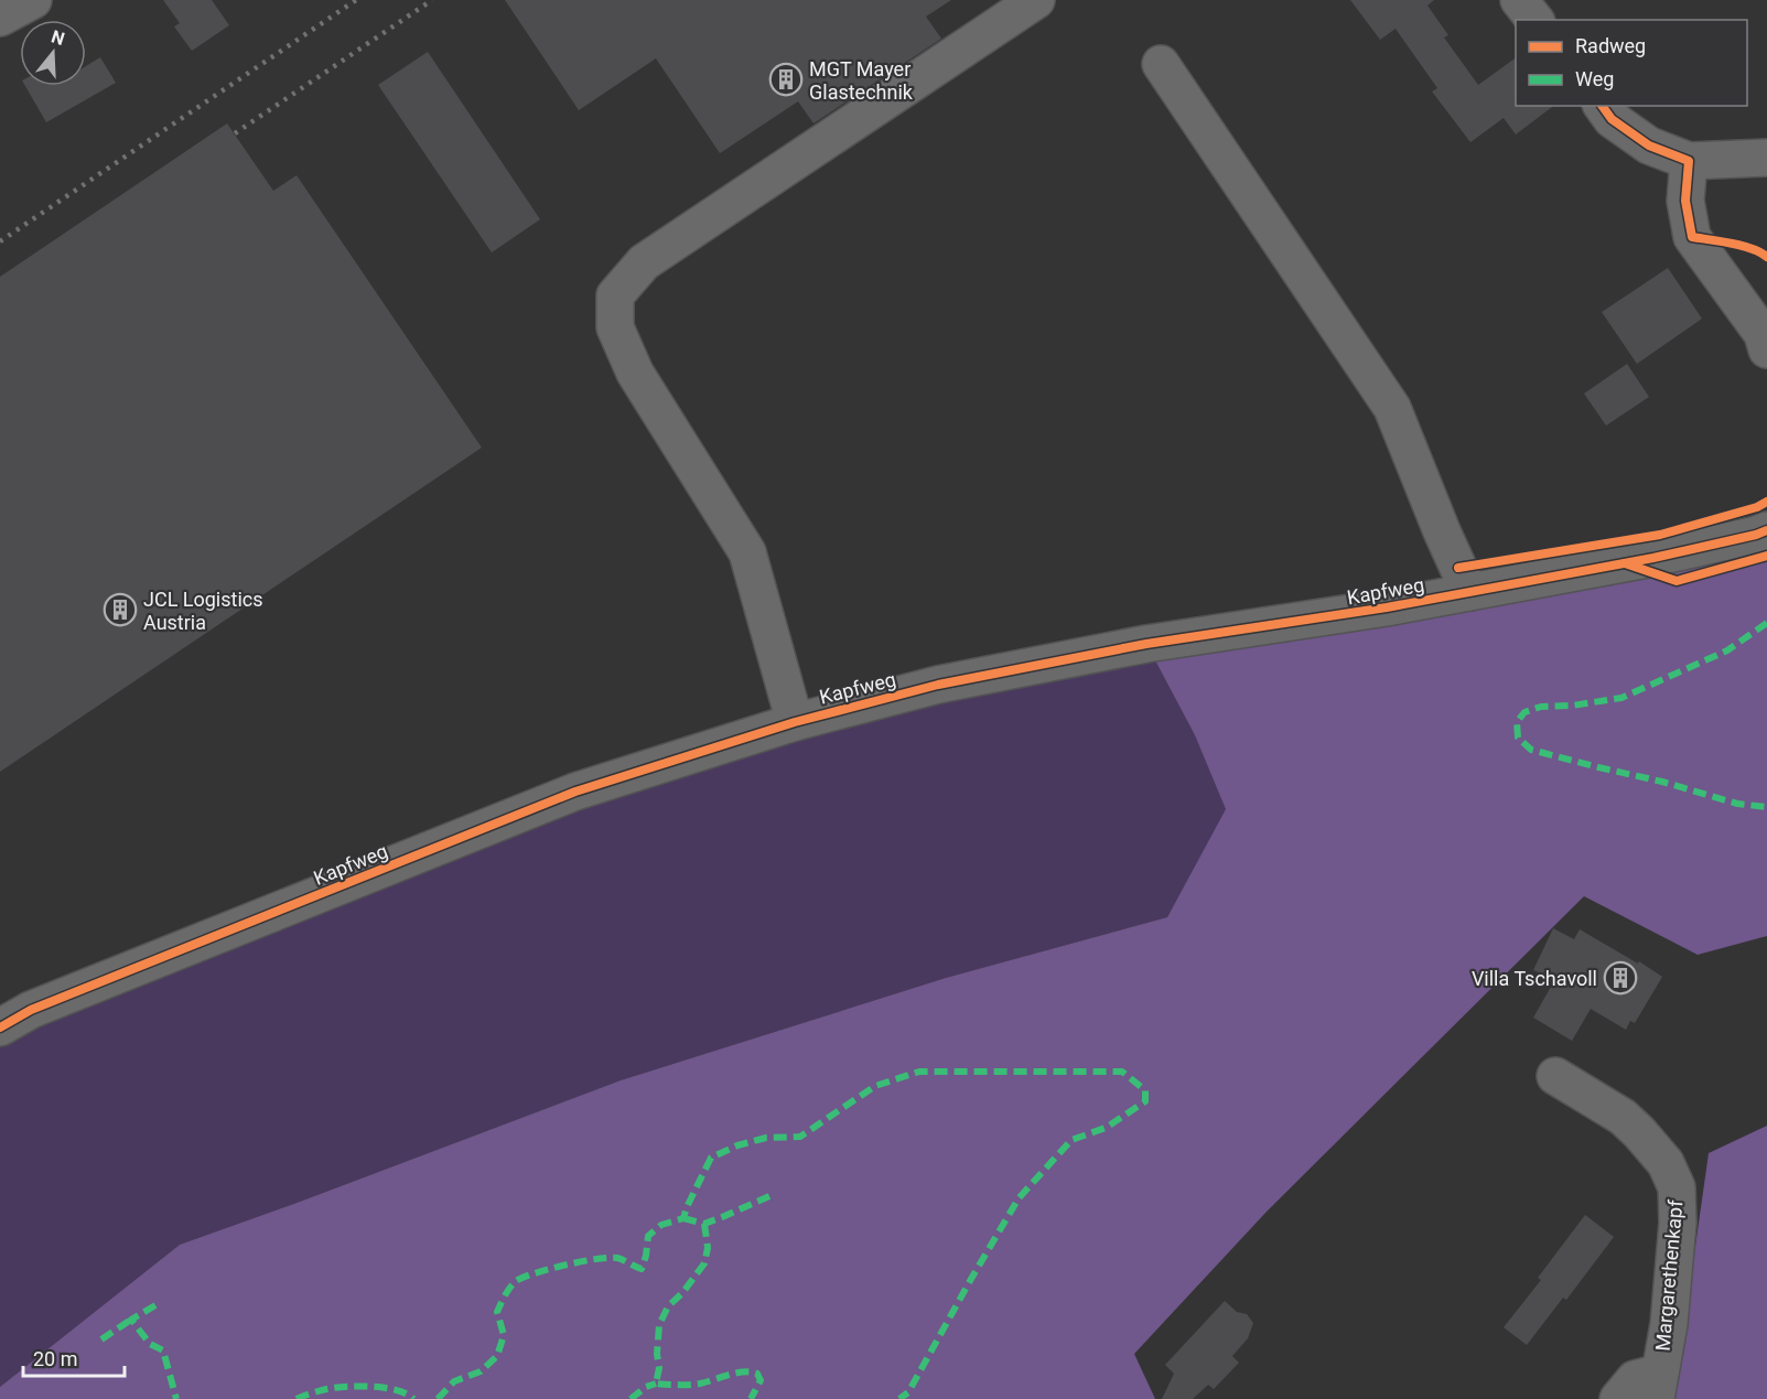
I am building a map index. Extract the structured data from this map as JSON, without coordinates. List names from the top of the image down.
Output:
{
  "streets": {
    "street": ["Kapfweg", "Margarethenkapf"]
  },
  "places": {
    "building": ["MGT Mayer Glastechnik", "JCL Logistics Austria", "Villa Tschavoll"]
  },
  "legend": ["Radweg", "Weg"],
  "scale_bar": "20 m",
  "north": "top"
}
